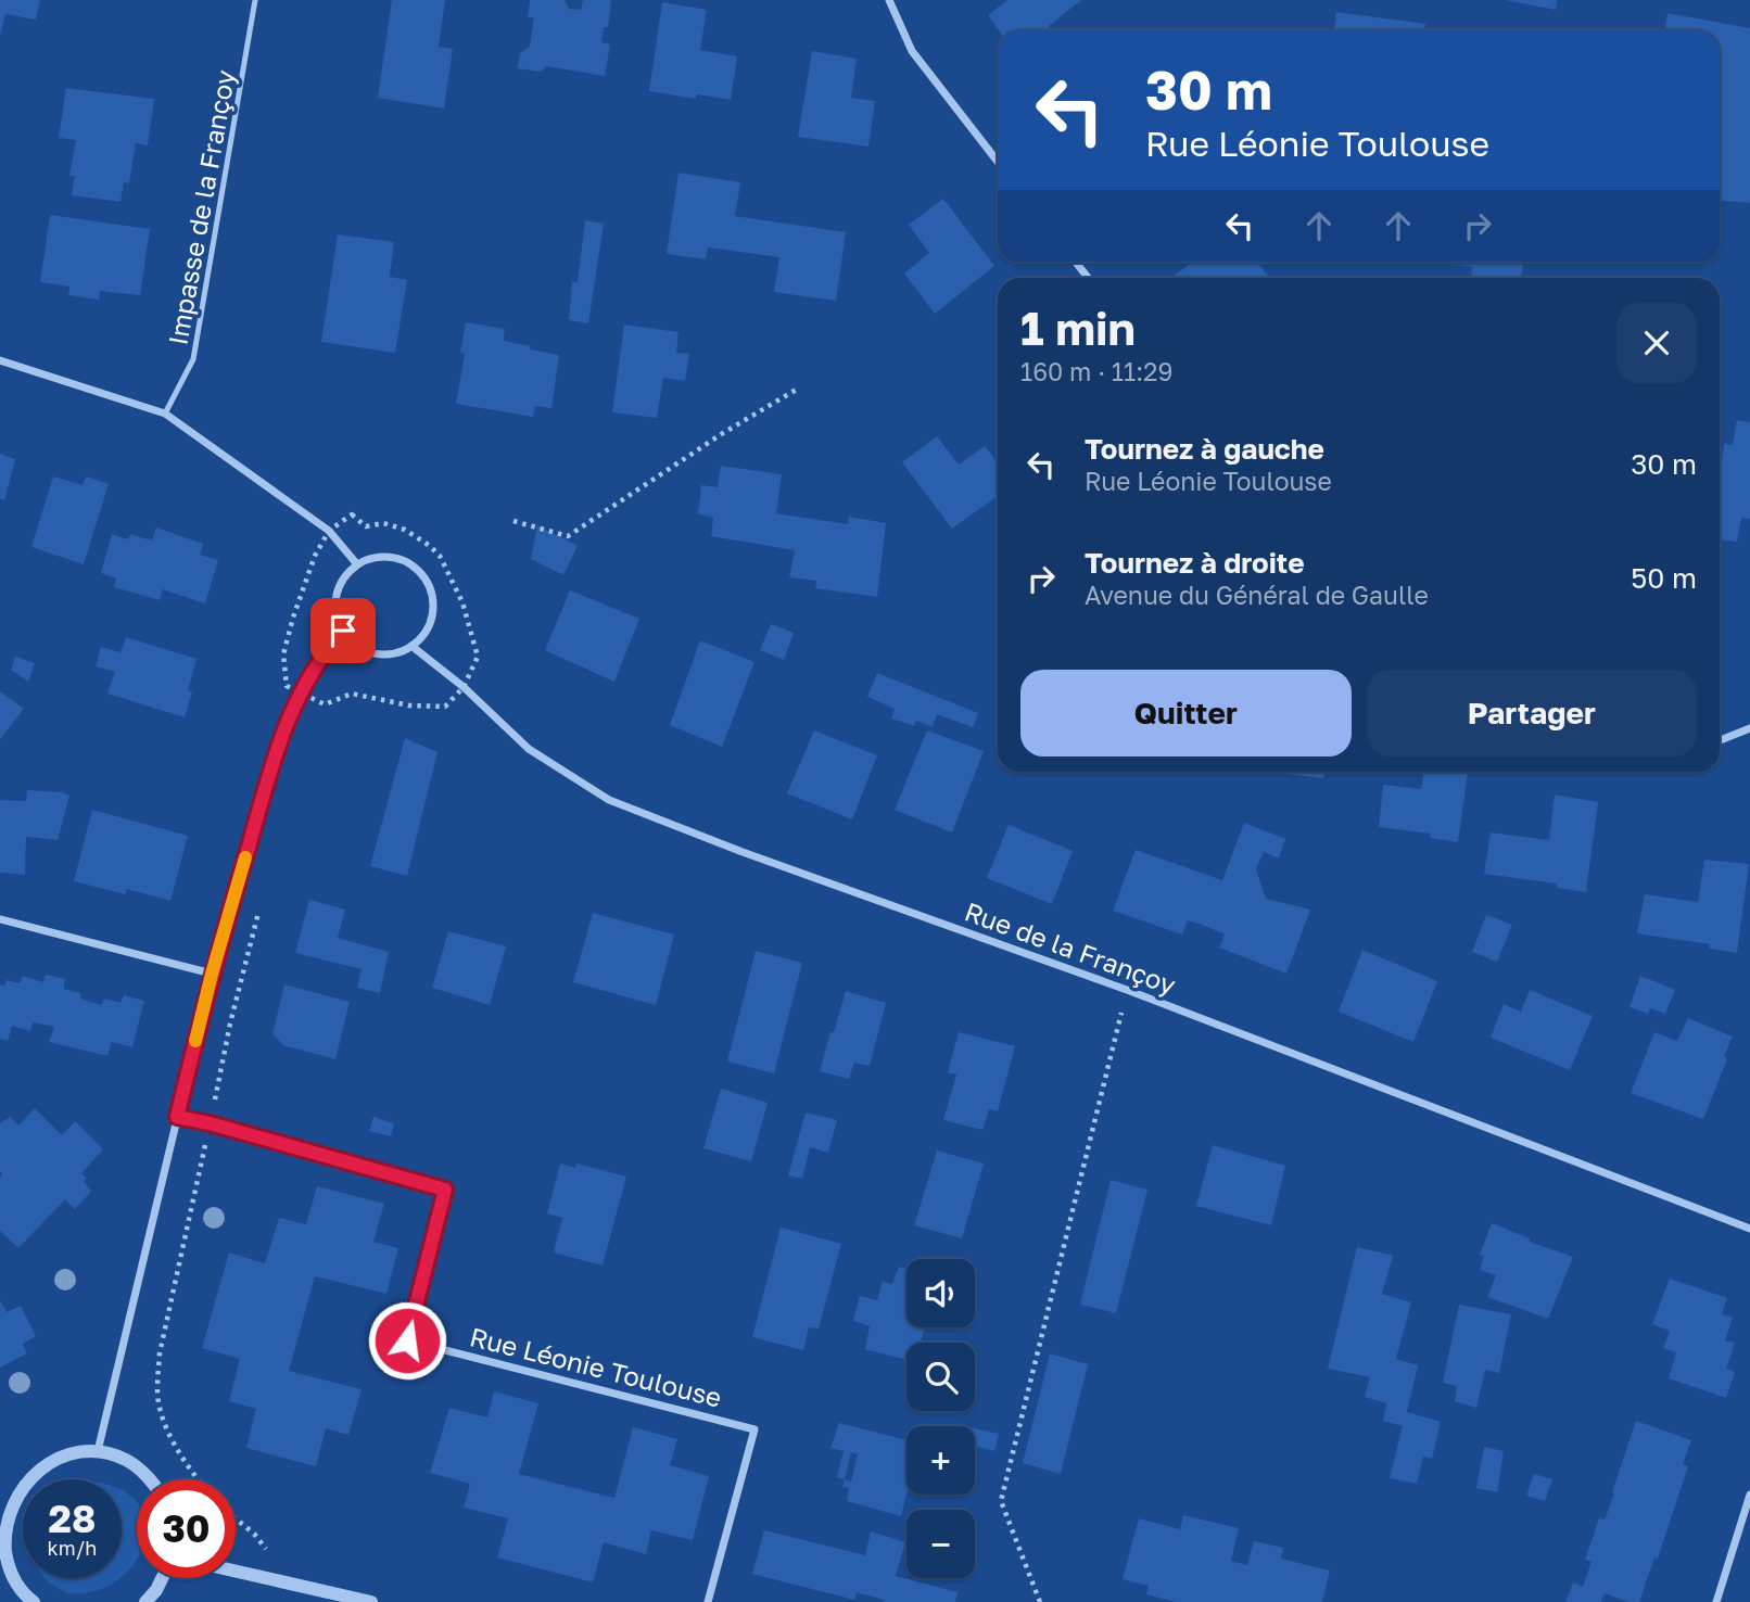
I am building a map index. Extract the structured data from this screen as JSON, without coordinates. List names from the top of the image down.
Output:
{
  "streets": {
    "street": ["Rue de la Françoy", "Rue Léonie Toulouse"],
    "lane": ["Impasse de la Françoy"]
  },
  "page": {
    "turn": ["30 m", "Rue Léonie Toulouse"],
    "heading": ["1 min", "160 m · 11:29"],
    "list": [
      {
        "name": "Tournez à gauche",
        "note": "Rue Léonie Toulouse",
        "value": "30 m"
      },
      {
        "name": "Tournez à droite",
        "note": "Avenue du Général de Gaulle",
        "value": "50 m"
      }
    ],
    "buttons": ["Quitter", "Partager"],
    "map_buttons": ["+", "−"],
    "speed": "28 km/h",
    "limit": "30"
  }
}
